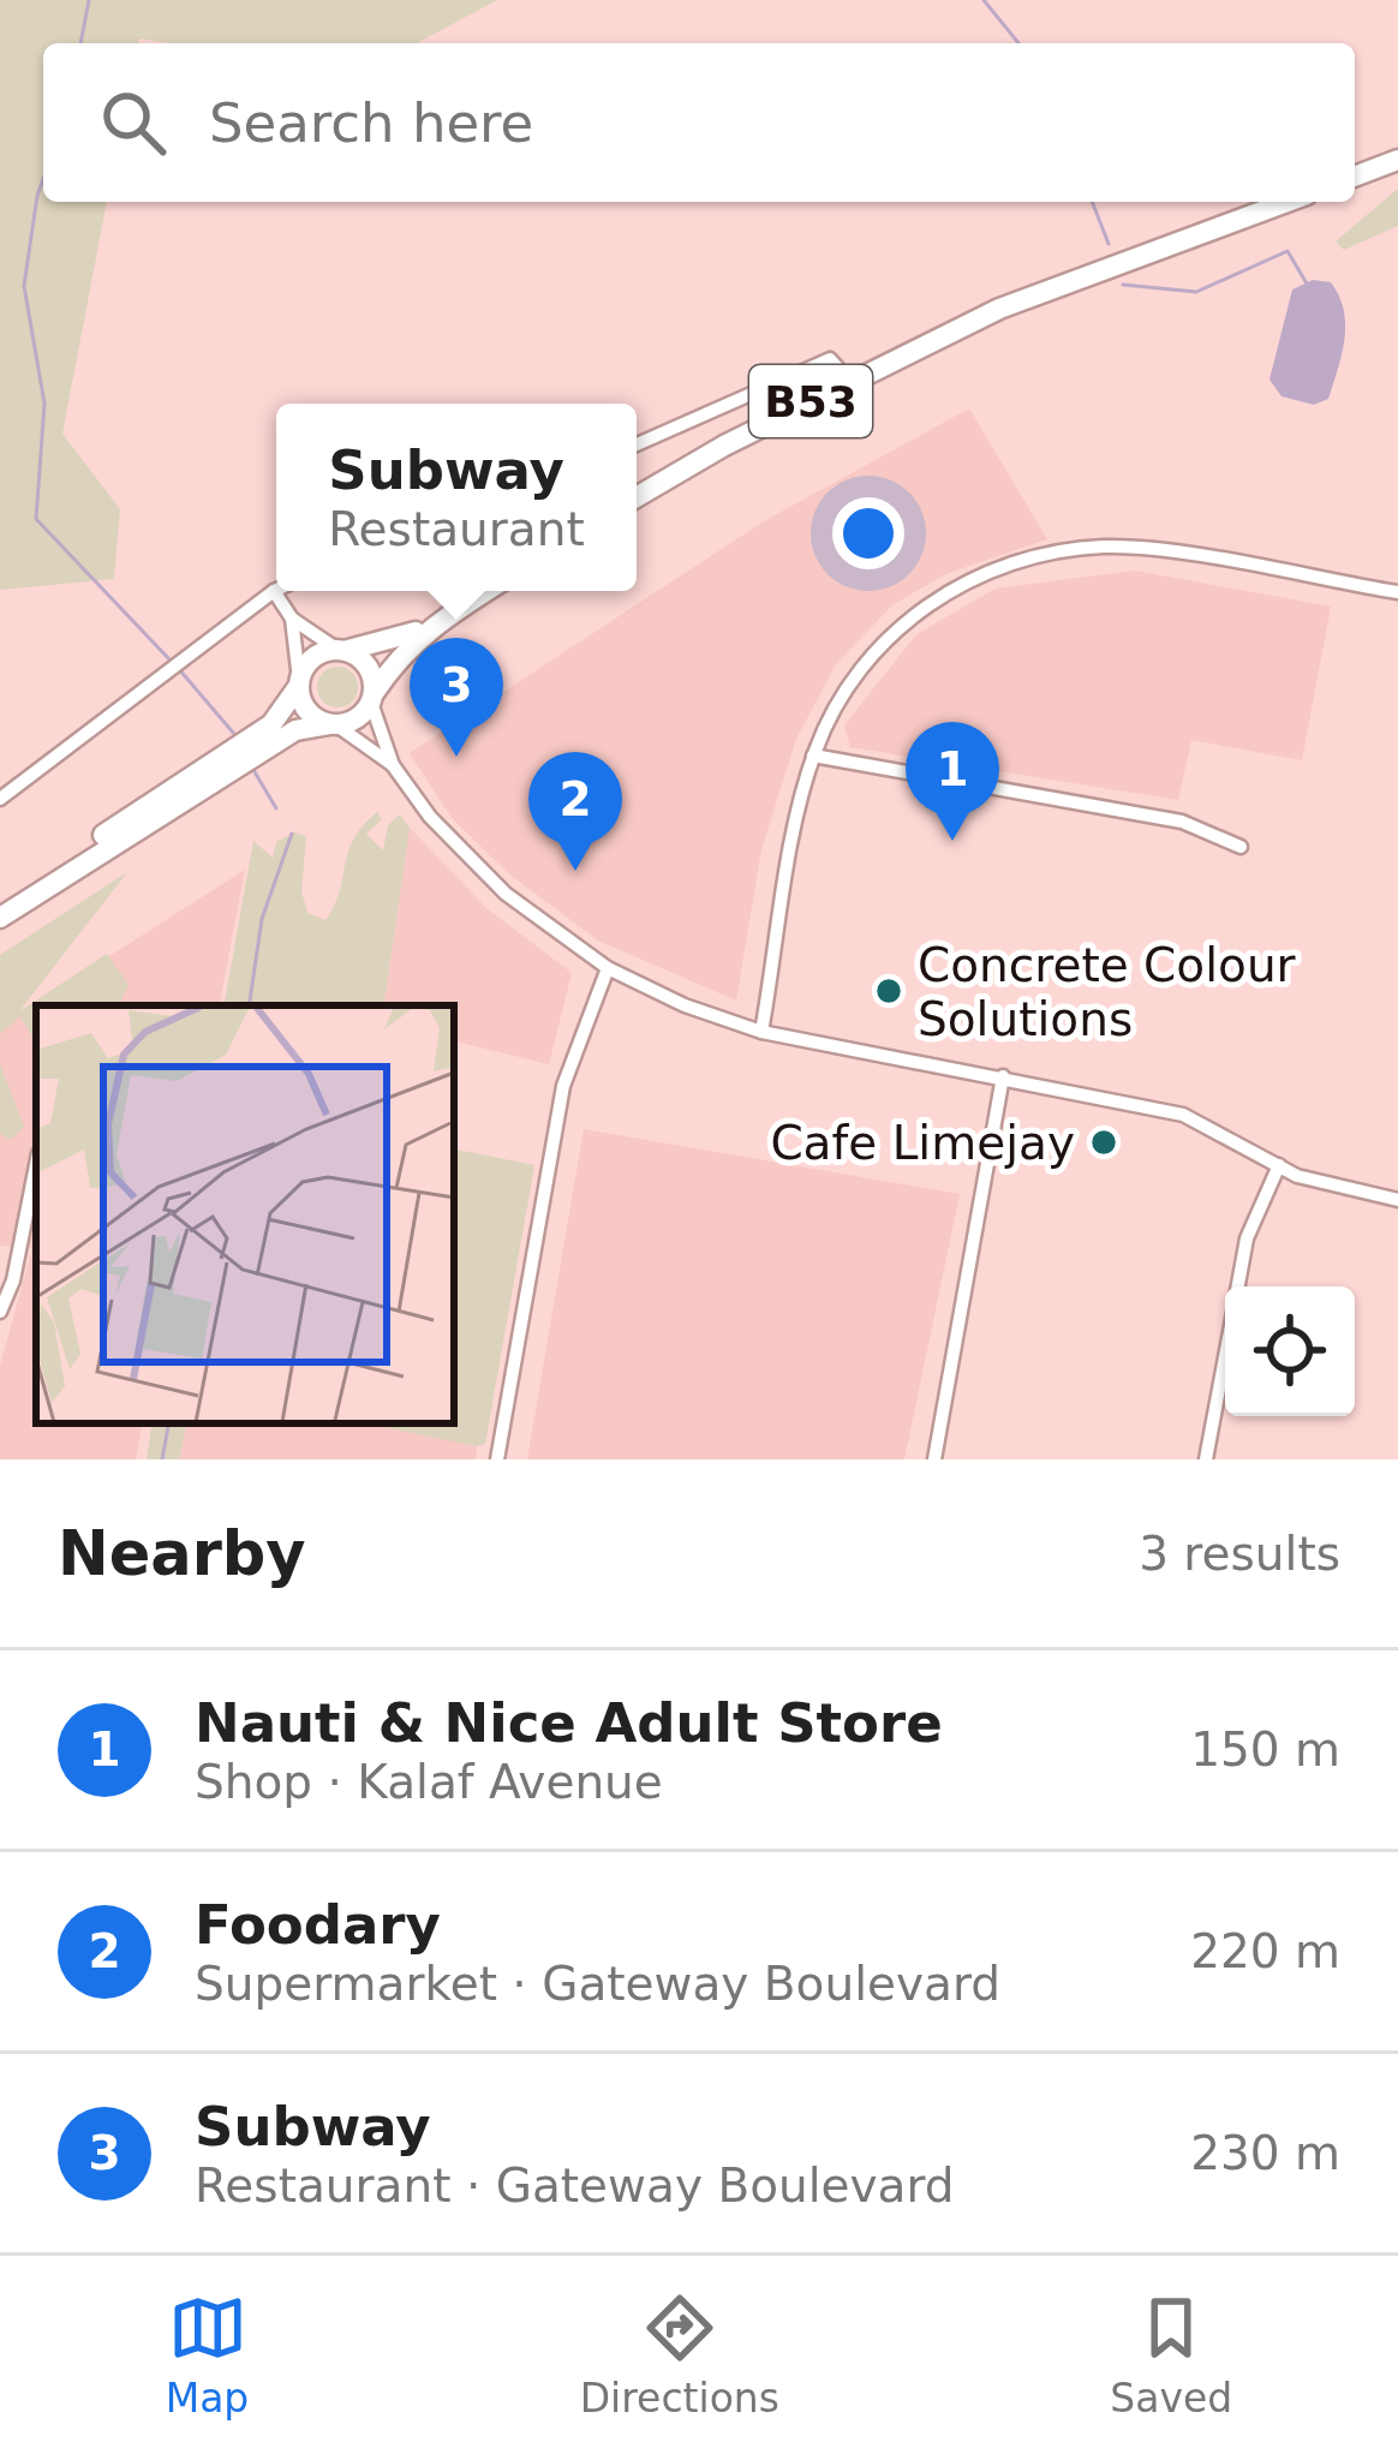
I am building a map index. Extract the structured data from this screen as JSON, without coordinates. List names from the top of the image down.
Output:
{
  "streets": {
    "main road": ["B53"]
  },
  "places": ["Concrete Colour Solutions", "Cafe Limejay"],
  "page": {
    "search": "Search here",
    "popup": ["Subway", "Restaurant"],
    "pins": ["3", "1", "2"],
    "heading": ["Nearby", "3 results"],
    "list": [
      {
        "mark": "1",
        "name": "Nauti & Nice Adult Store",
        "note": "Shop · Kalaf Avenue",
        "value": "150 m"
      },
      {
        "mark": "2",
        "name": "Foodary",
        "note": "Supermarket · Gateway Boulevard",
        "value": "220 m"
      },
      {
        "mark": "3",
        "name": "Subway",
        "note": "Restaurant · Gateway Boulevard",
        "value": "230 m"
      }
    ],
    "nav": ["Map", "Directions", "Saved"]
  }
}
